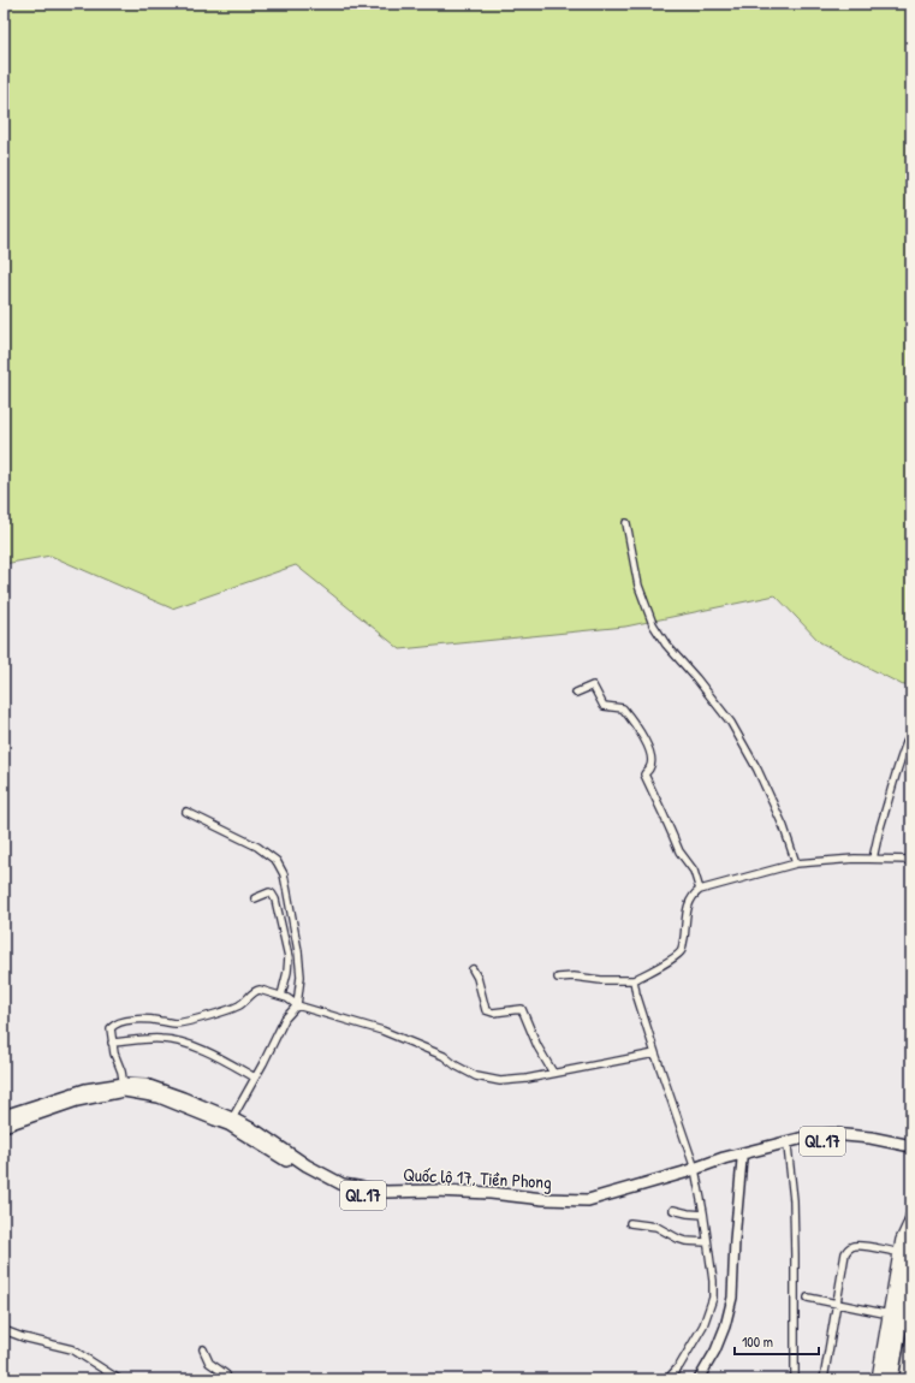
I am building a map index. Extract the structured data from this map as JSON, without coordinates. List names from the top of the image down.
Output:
{
  "streets": {
    "highway": ["QL.17"]
  },
  "scale_bar": "100 m"
}
